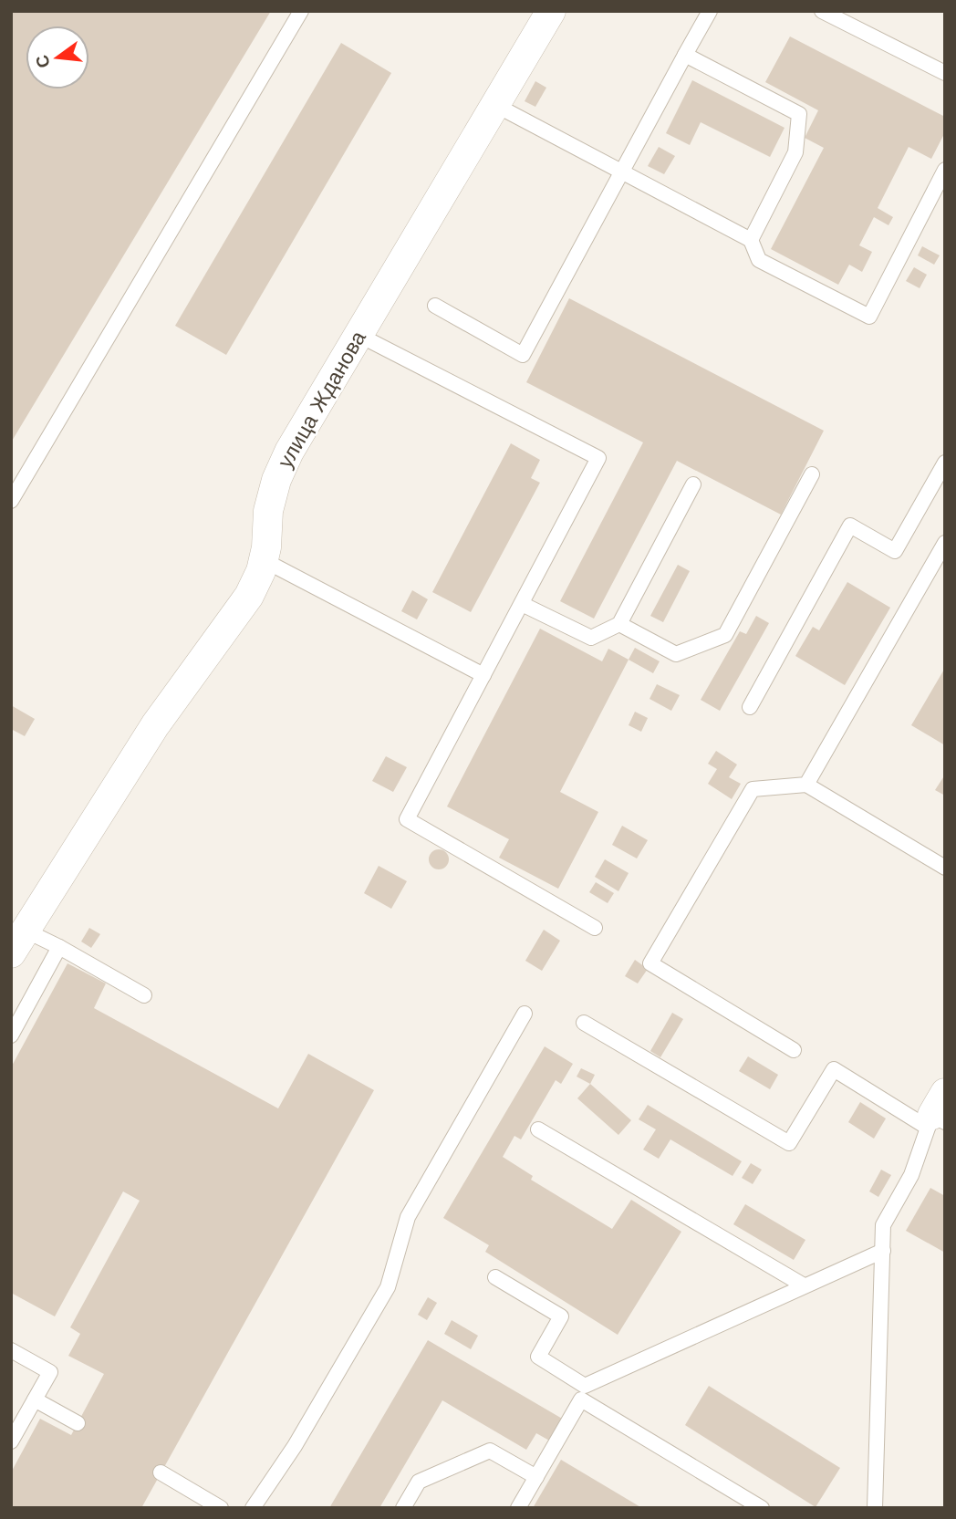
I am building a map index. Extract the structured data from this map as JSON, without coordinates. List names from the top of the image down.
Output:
{
  "streets": {
    "street": ["улица Жданова"]
  },
  "north": "left"
}
